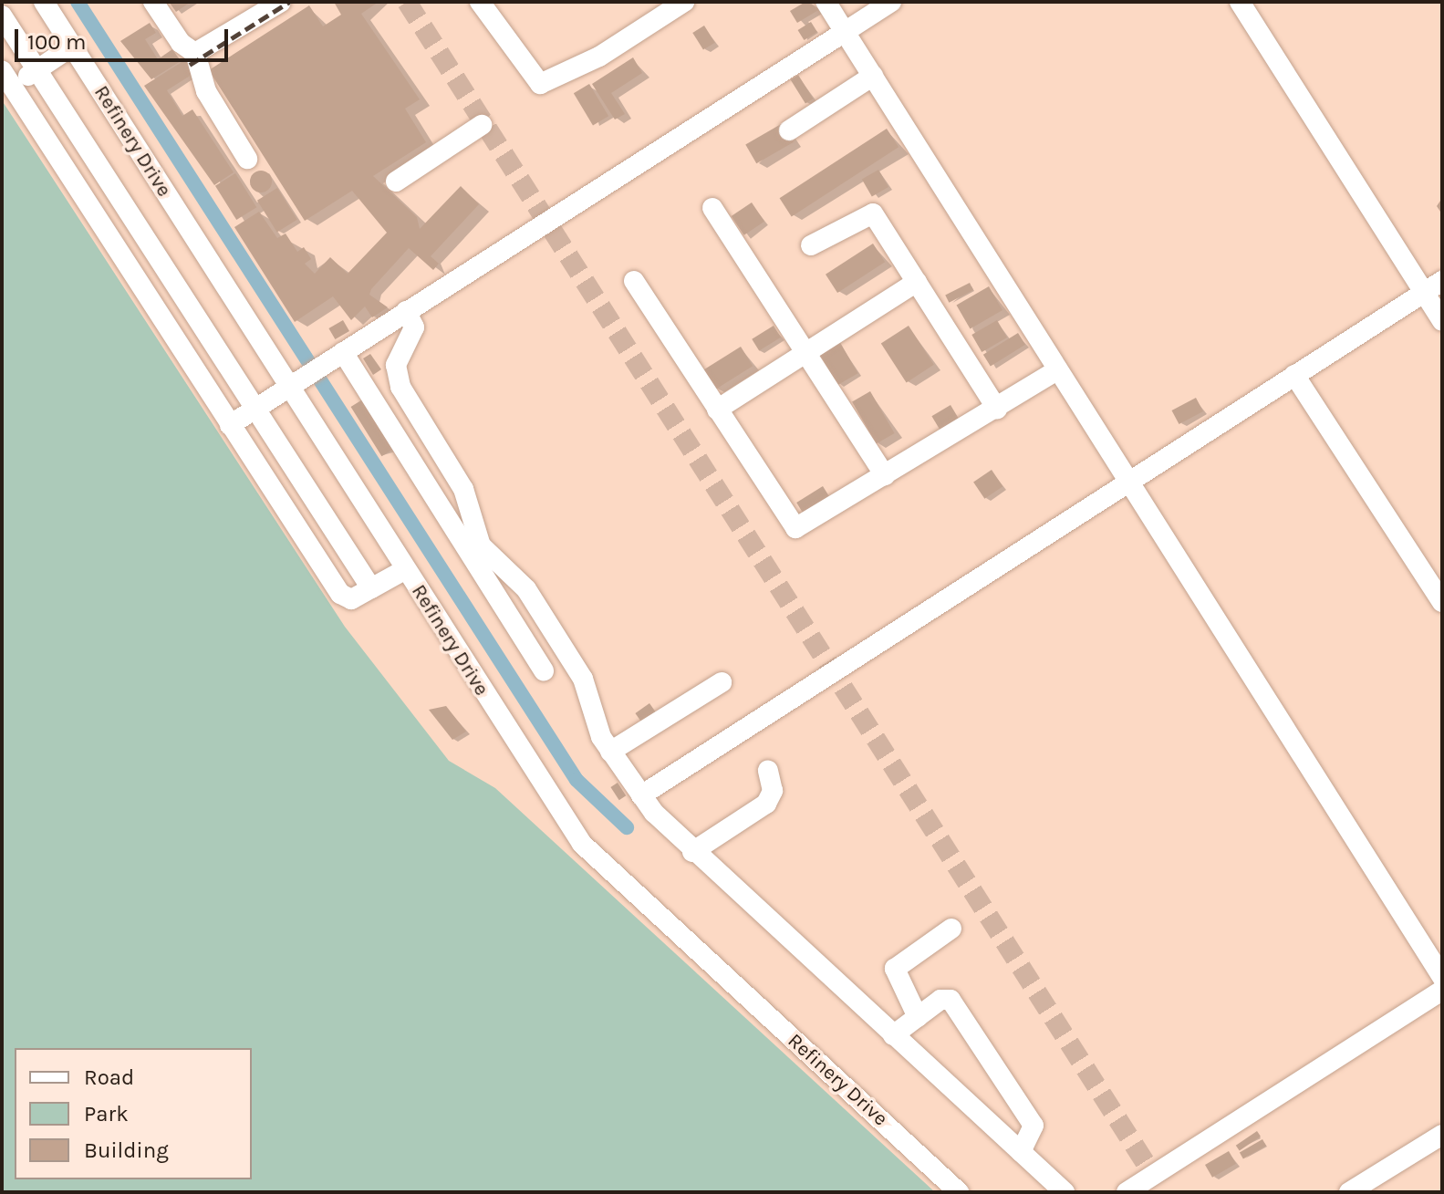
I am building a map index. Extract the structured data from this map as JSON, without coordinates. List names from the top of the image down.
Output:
{
  "streets": {
    "street": ["Refinery Drive"]
  },
  "legend": ["Road", "Park", "Building"],
  "scale_bar": "100 m"
}
